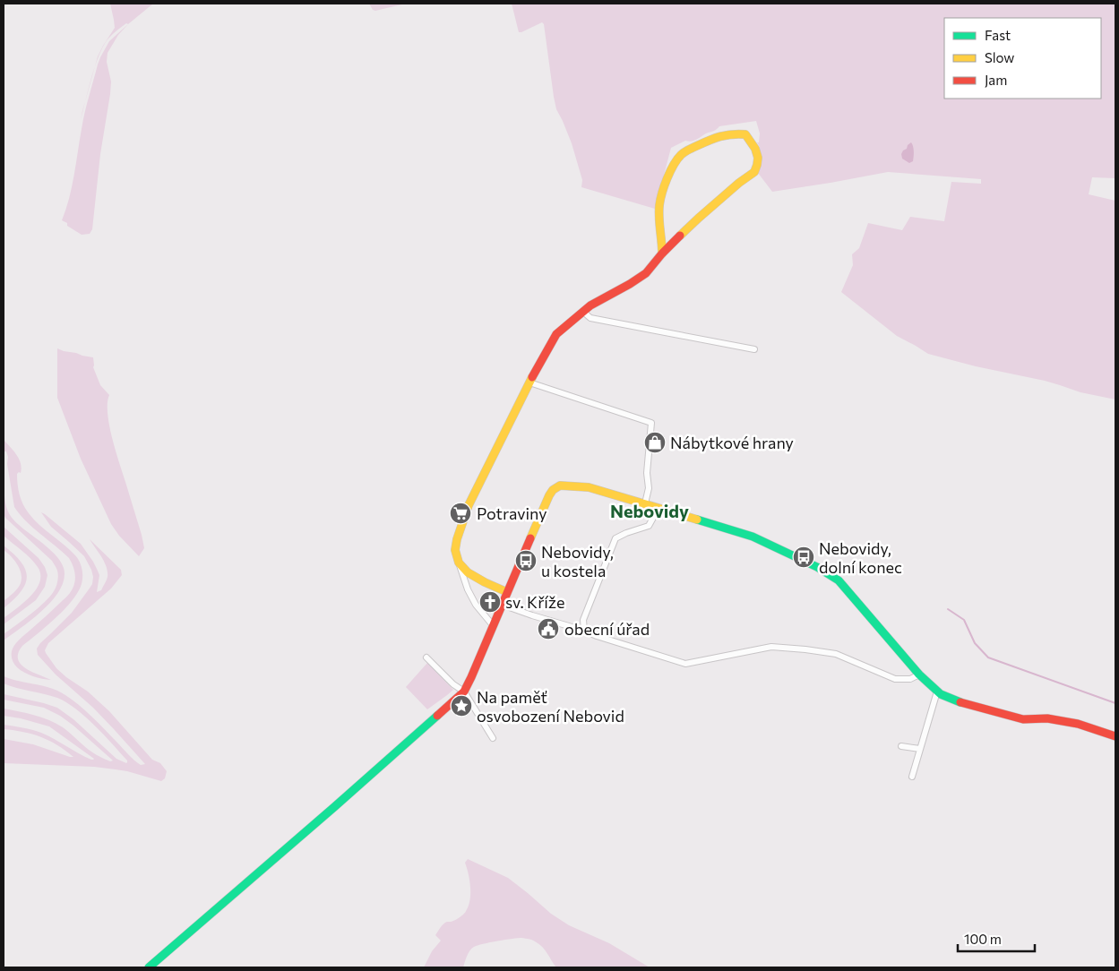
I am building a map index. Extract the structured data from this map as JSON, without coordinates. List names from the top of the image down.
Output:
{
  "districts": ["Nebovidy"],
  "places": {
    "shop": ["Nábytkové hrany"],
    "supermarket": ["Potraviny"],
    "bus stop": ["Nebovidy, dolní konec", "Nebovidy, u kostela"],
    "church": ["sv. Kříže"],
    "public building": ["obecní úřad"],
    "place": ["Na paměť osvobození Nebovid"]
  },
  "legend": ["Fast", "Slow", "Jam"],
  "scale_bar": "100 m"
}
